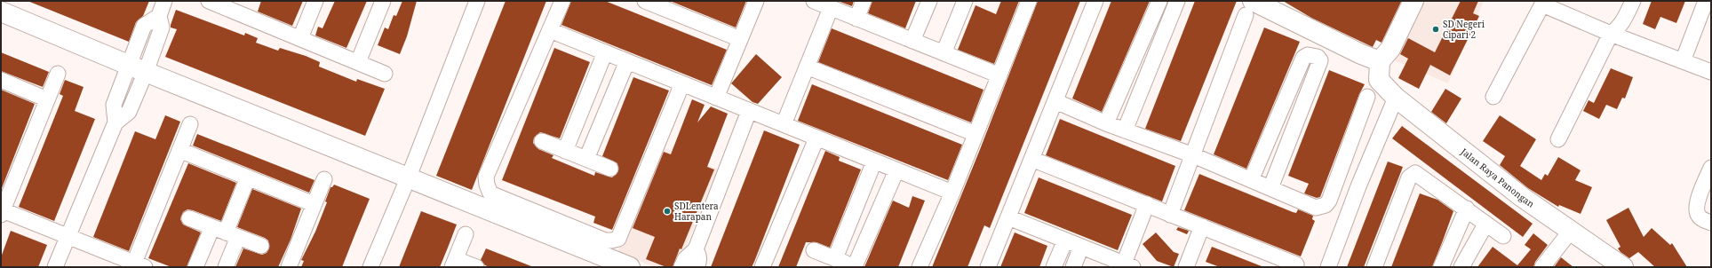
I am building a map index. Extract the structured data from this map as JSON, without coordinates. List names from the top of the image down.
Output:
{
  "streets": {
    "street": ["Jalan Raya Panongan"]
  },
  "places": ["SD Negeri Cipari 2", "SDLentera Harapan"]
}
